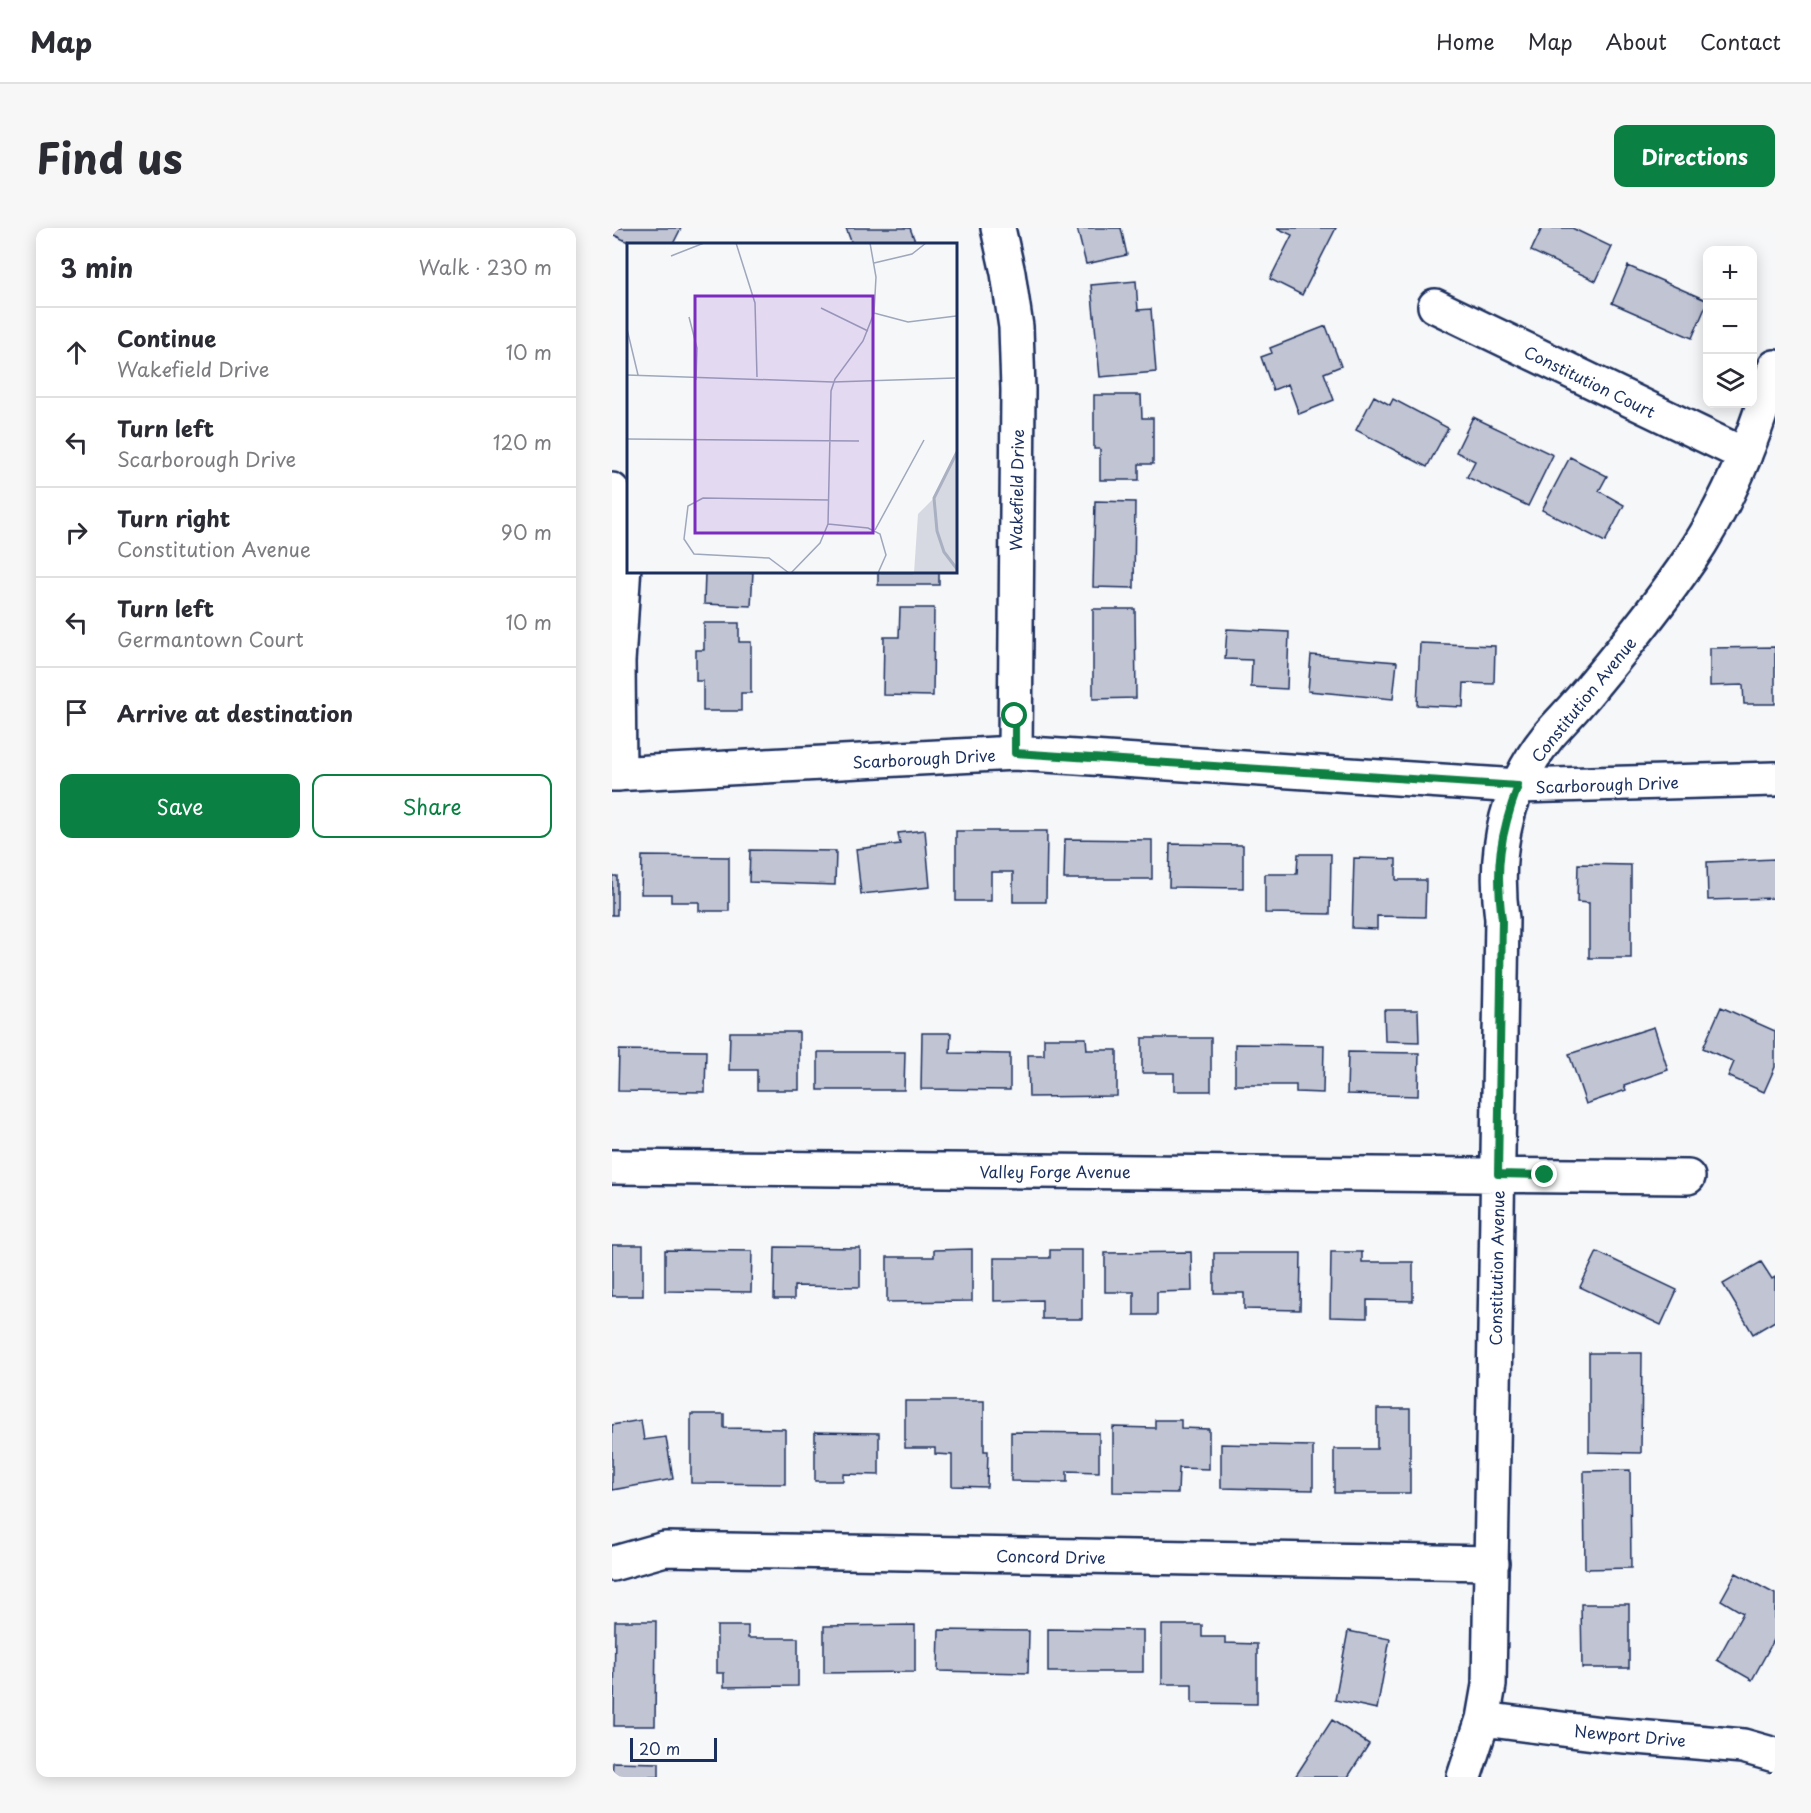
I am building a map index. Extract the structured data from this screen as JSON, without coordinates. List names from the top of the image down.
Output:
{
  "streets": {
    "street": [
      "Constitution Court",
      "Wakefield Drive",
      "Constitution Avenue",
      "Scarborough Drive",
      "Valley Forge Avenue",
      "Concord Drive",
      "Newport Drive"
    ]
  },
  "crossings": [
    ["Constitution Court", "Constitution Avenue"],
    ["Wakefield Drive", "Scarborough Drive"],
    ["Constitution Avenue", "Scarborough Drive"],
    ["Constitution Avenue", "Valley Forge Avenue"],
    ["Constitution Avenue", "Concord Drive"],
    ["Constitution Avenue", "Newport Drive"]
  ],
  "scale_bar": "20 m",
  "page": {
    "header": "Map",
    "nav": [
      "Home",
      "Map",
      "About",
      "Contact"
    ],
    "title": "Find us",
    "buttons": [
      "Directions",
      ["Save", "Share"]
    ],
    "heading": ["3 min", "Walk · 230 m"],
    "map_buttons": ["+", "−"],
    "list": [
      ["Continue", "Wakefield Drive", "10 m"],
      ["Turn left", "Scarborough Drive", "120 m"],
      ["Turn right", "Constitution Avenue", "90 m"],
      ["Turn left", "Germantown Court", "10 m"],
      "Arrive at destination"
    ],
    "scale": "20 m"
  }
}
